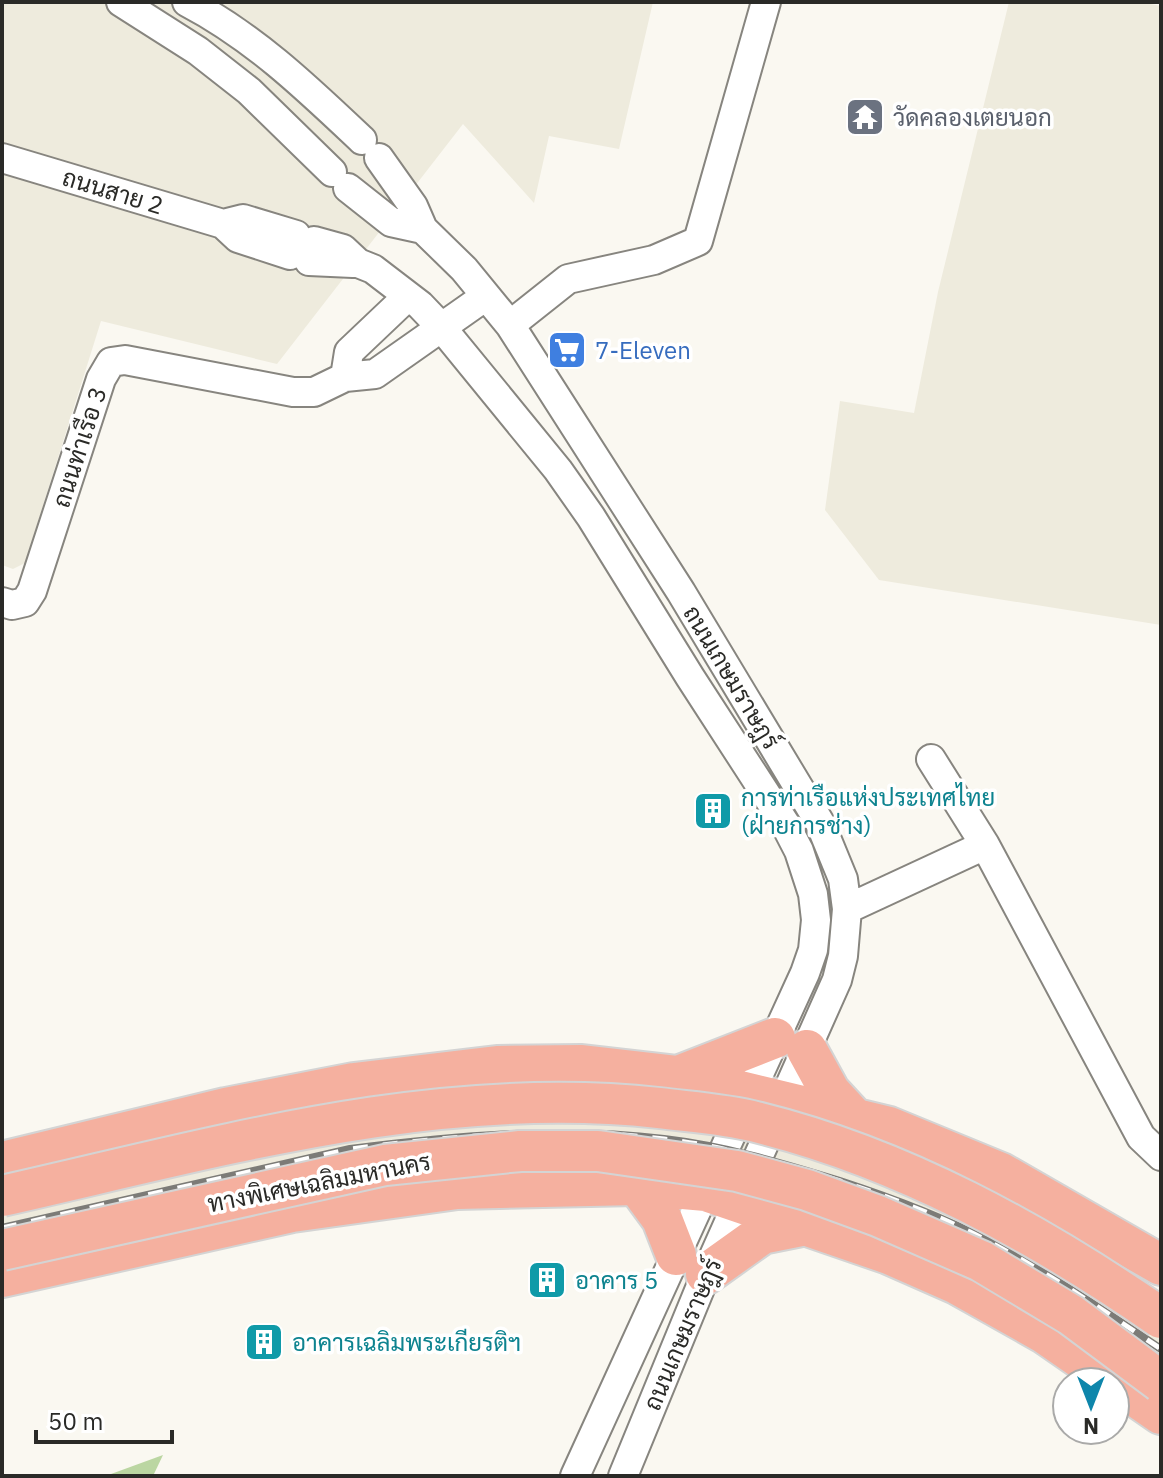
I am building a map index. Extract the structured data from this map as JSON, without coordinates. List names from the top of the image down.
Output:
{
  "streets": {
    "highway": ["ทางพิเศษเฉลิมมหานคร"],
    "street": ["ถนนสาย 2", "ถนนท่าเรือ 3", "ถนนเกษมราษฎร์"]
  },
  "crossings": [
    ["ถนนสาย 2", "ถนนเกษมราษฎร์"],
    ["ถนนท่าเรือ 3", "ถนนเกษมราษฎร์"]
  ],
  "places": {
    "temple": ["วัดคลองเตยนอก"],
    "supermarket": ["7-Eleven"],
    "building": ["การท่าเรือแห่งประเทศไทย (ฝ่ายการช่าง)", "อาคาร 5", "อาคารเฉลิมพระเกียรติฯ"]
  },
  "scale_bar": "50 m",
  "north": "bottom"
}
